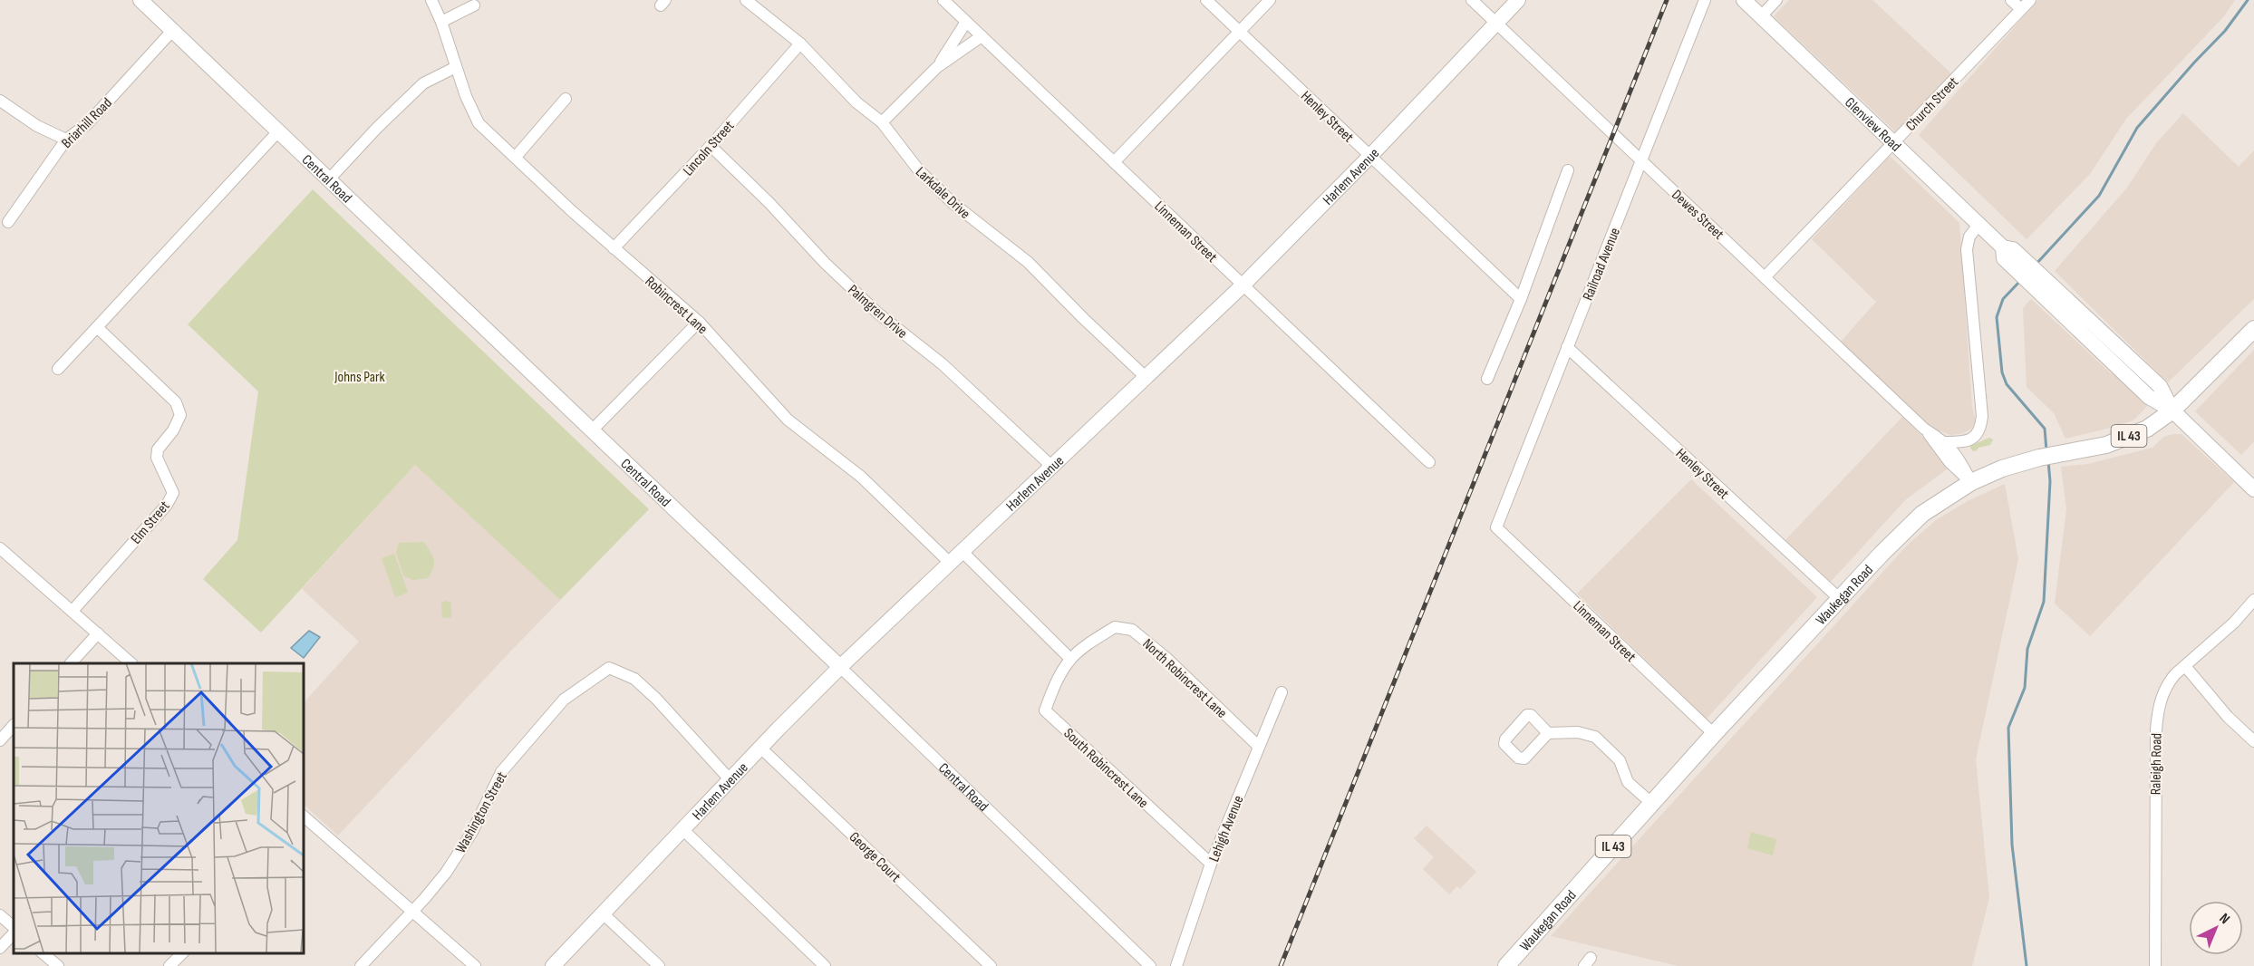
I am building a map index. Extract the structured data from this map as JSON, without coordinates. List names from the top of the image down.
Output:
{
  "streets": {
    "main road": [
      "Glenview Road",
      "Harlem Avenue",
      "Central Road",
      "IL 43",
      "Waukegan Road"
    ],
    "street": [
      "Church Street",
      "Henley Street",
      "Briarhill Road",
      "Lincoln Street",
      "Larkdale Drive",
      "Dewes Street",
      "Linneman Street",
      "Railroad Avenue",
      "Robincrest Lane",
      "Palmgren Drive",
      "Elm Street",
      "North Robincrest Lane",
      "Raleigh Road",
      "South Robincrest Lane",
      "Washington Street",
      "Lehigh Avenue",
      "George Court"
    ]
  },
  "crossings": [
    ["Church Street", "Glenview Road"],
    ["Church Street", "Dewes Street"],
    ["Henley Street", "Harlem Avenue"],
    ["Henley Street", "Railroad Avenue"],
    ["Henley Street", "Waukegan Road"],
    ["Briarhill Road", "Central Road"],
    ["Glenview Road", "Waukegan Road"],
    ["Lincoln Street", "Larkdale Drive"],
    ["Lincoln Street", "Robincrest Lane"],
    ["Lincoln Street", "Palmgren Drive"],
    ["Harlem Avenue", "Central Road"],
    ["Harlem Avenue", "Larkdale Drive"],
    ["Harlem Avenue", "Dewes Street"],
    ["Harlem Avenue", "Linneman Street"],
    ["Harlem Avenue", "Robincrest Lane"],
    ["Harlem Avenue", "Palmgren Drive"],
    ["Harlem Avenue", "Washington Street"],
    ["Harlem Avenue", "George Court"],
    ["Dewes Street", "Railroad Avenue"],
    ["Dewes Street", "Waukegan Road"],
    ["Linneman Street", "Railroad Avenue"],
    ["Linneman Street", "Waukegan Road"],
    ["North Robincrest Lane", "South Robincrest Lane"],
    ["North Robincrest Lane", "Lehigh Avenue"],
    ["South Robincrest Lane", "Lehigh Avenue"]
  ],
  "parks": ["Johns Park"],
  "north": "top right"
}
